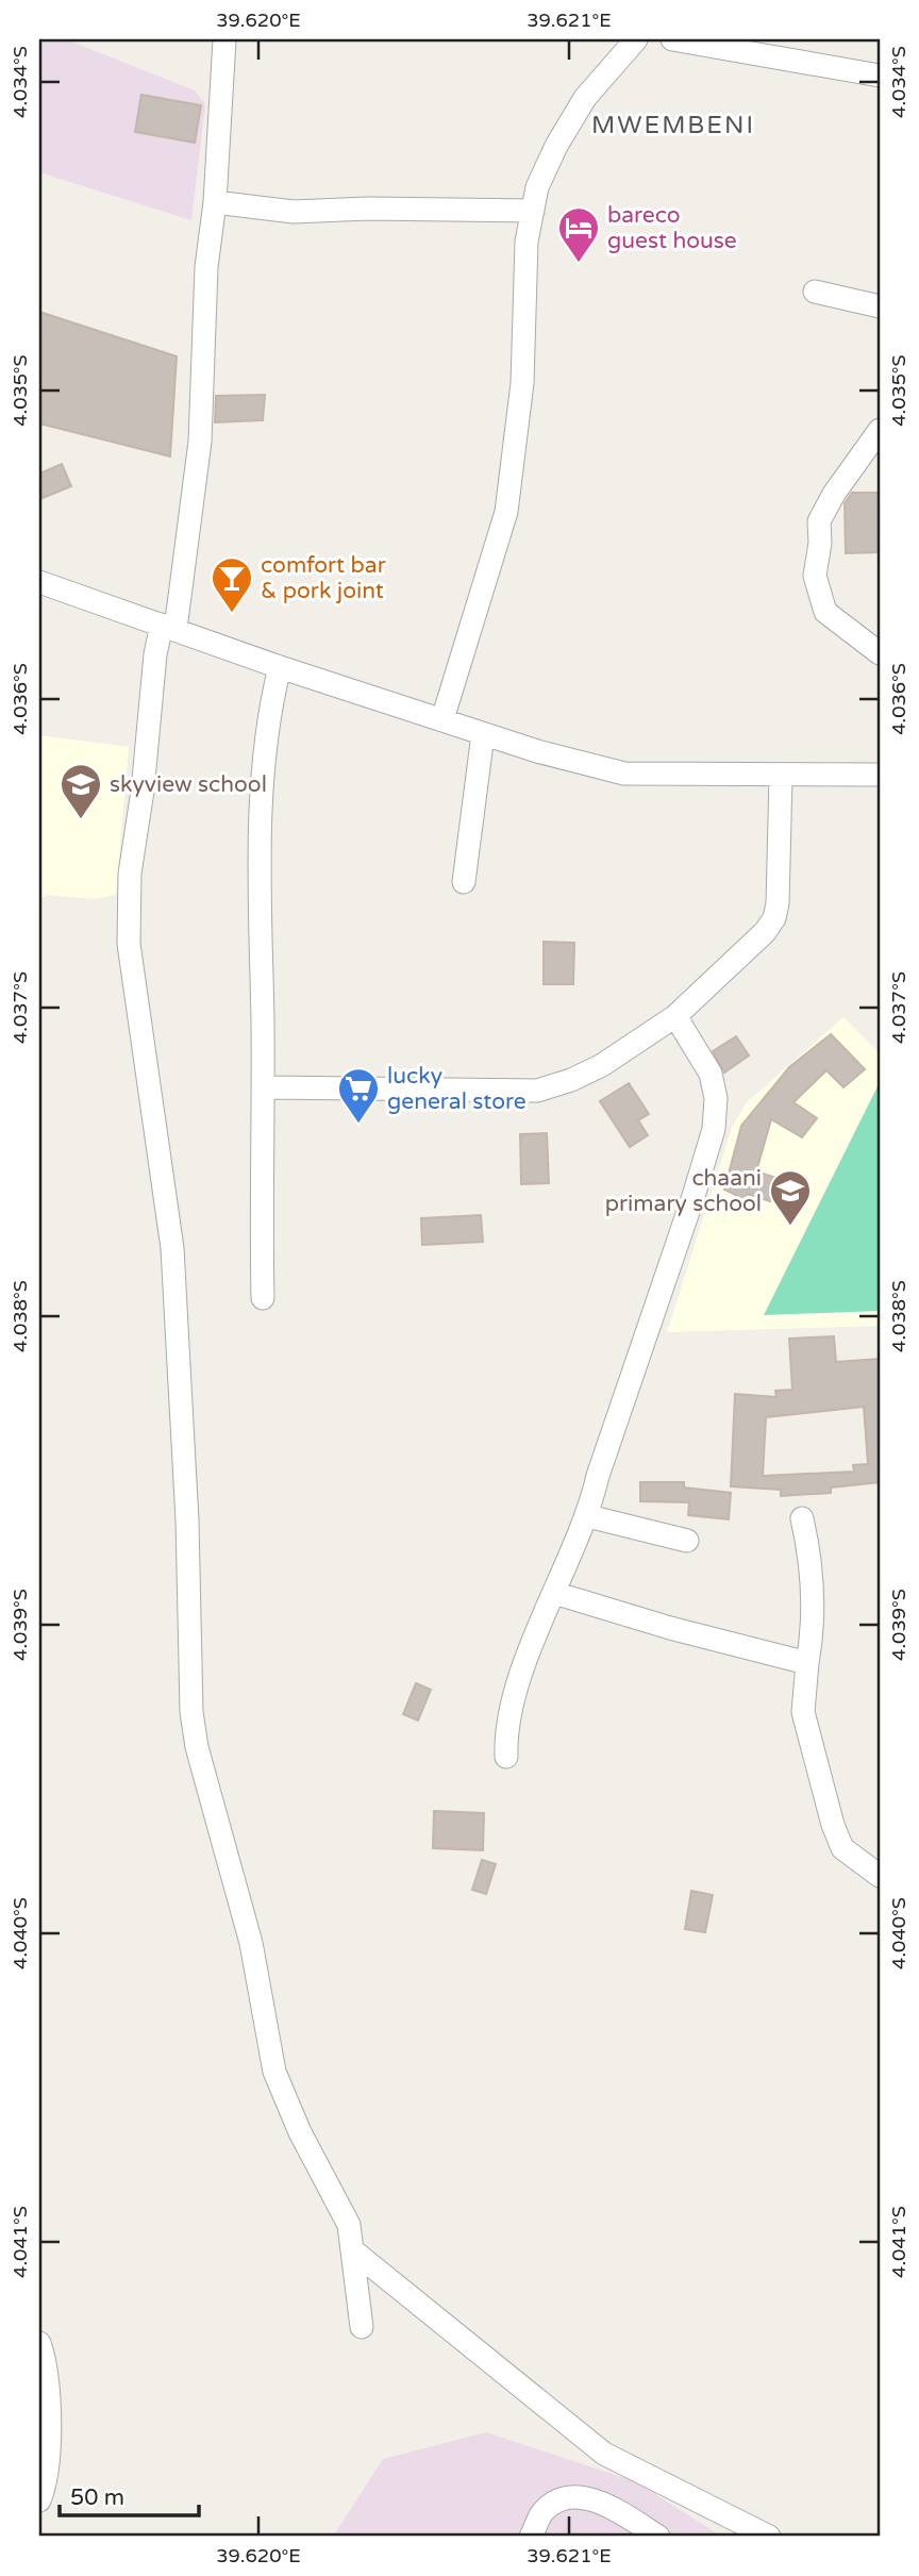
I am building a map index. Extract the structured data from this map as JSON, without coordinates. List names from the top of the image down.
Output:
{
  "districts": ["MWEMBENI"],
  "places": {
    "hotel": ["bareco guest house"],
    "bar": ["comfort bar & pork joint"],
    "school or university": ["skyview school", "chaani primary school"],
    "supermarket": ["lucky general store"]
  },
  "scale_bar": "50 m",
  "coordinates": [
    "39.620°E",
    "39.621°E",
    "4.034°S",
    "4.035°S",
    "4.036°S",
    "4.037°S",
    "4.038°S",
    "4.039°S",
    "4.040°S",
    "4.041°S"
  ]
}
